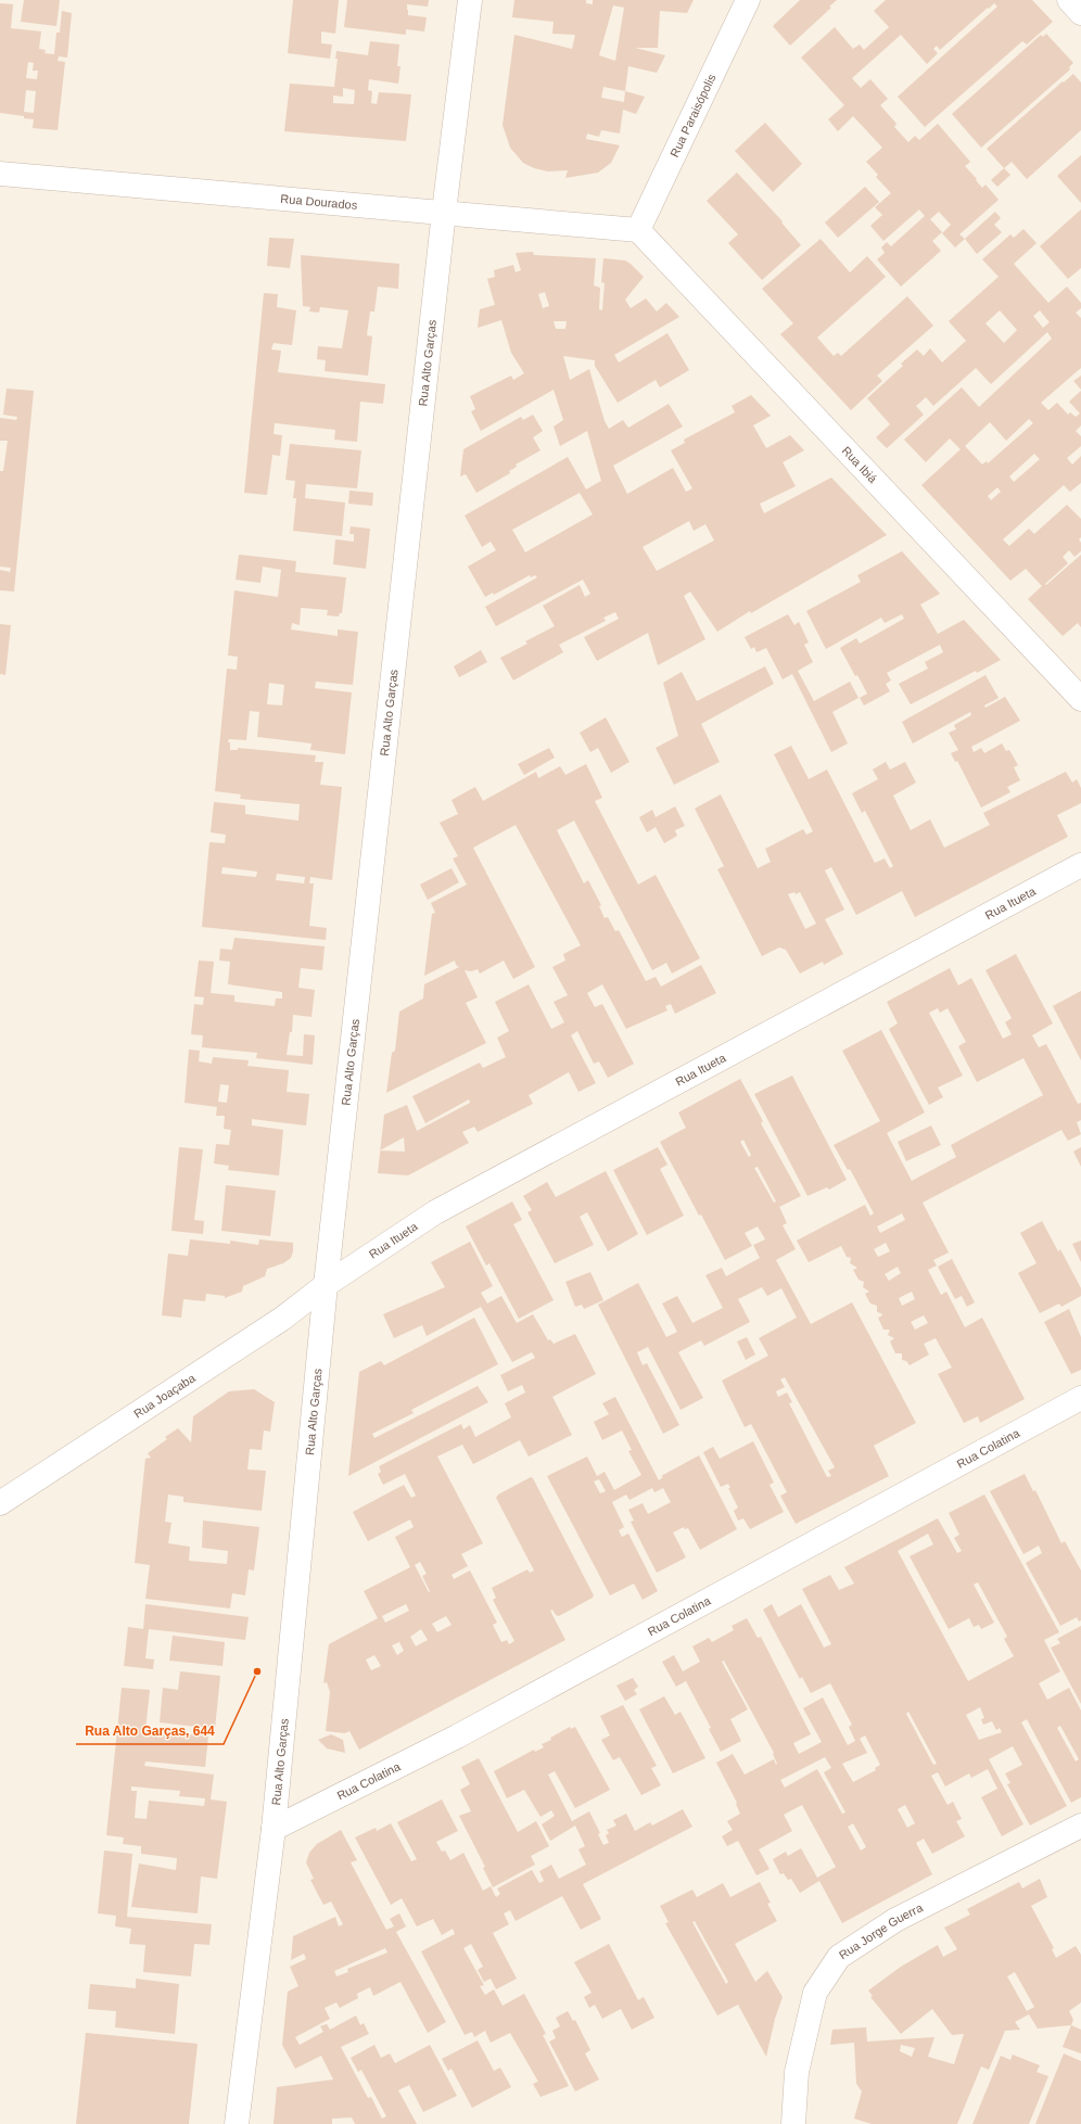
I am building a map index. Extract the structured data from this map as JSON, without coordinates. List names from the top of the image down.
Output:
{
  "streets": {
    "street": [
      "Rua Paraisópolis",
      "Rua Dourados",
      "Rua Alto Garças",
      "Rua Ibiá",
      "Rua Itueta",
      "Rua Joaçaba",
      "Rua Colatina",
      "Rua Jorge Guerra"
    ]
  },
  "crossings": [
    ["Rua Paraisópolis", "Rua Dourados"],
    ["Rua Paraisópolis", "Rua Ibiá"],
    ["Rua Dourados", "Rua Alto Garças"],
    ["Rua Dourados", "Rua Ibiá"],
    ["Rua Alto Garças", "Rua Itueta"],
    ["Rua Alto Garças", "Rua Joaçaba"],
    ["Rua Alto Garças", "Rua Colatina"],
    ["Rua Itueta", "Rua Joaçaba"]
  ],
  "places": ["Rua Alto Garças, 644"]
}
